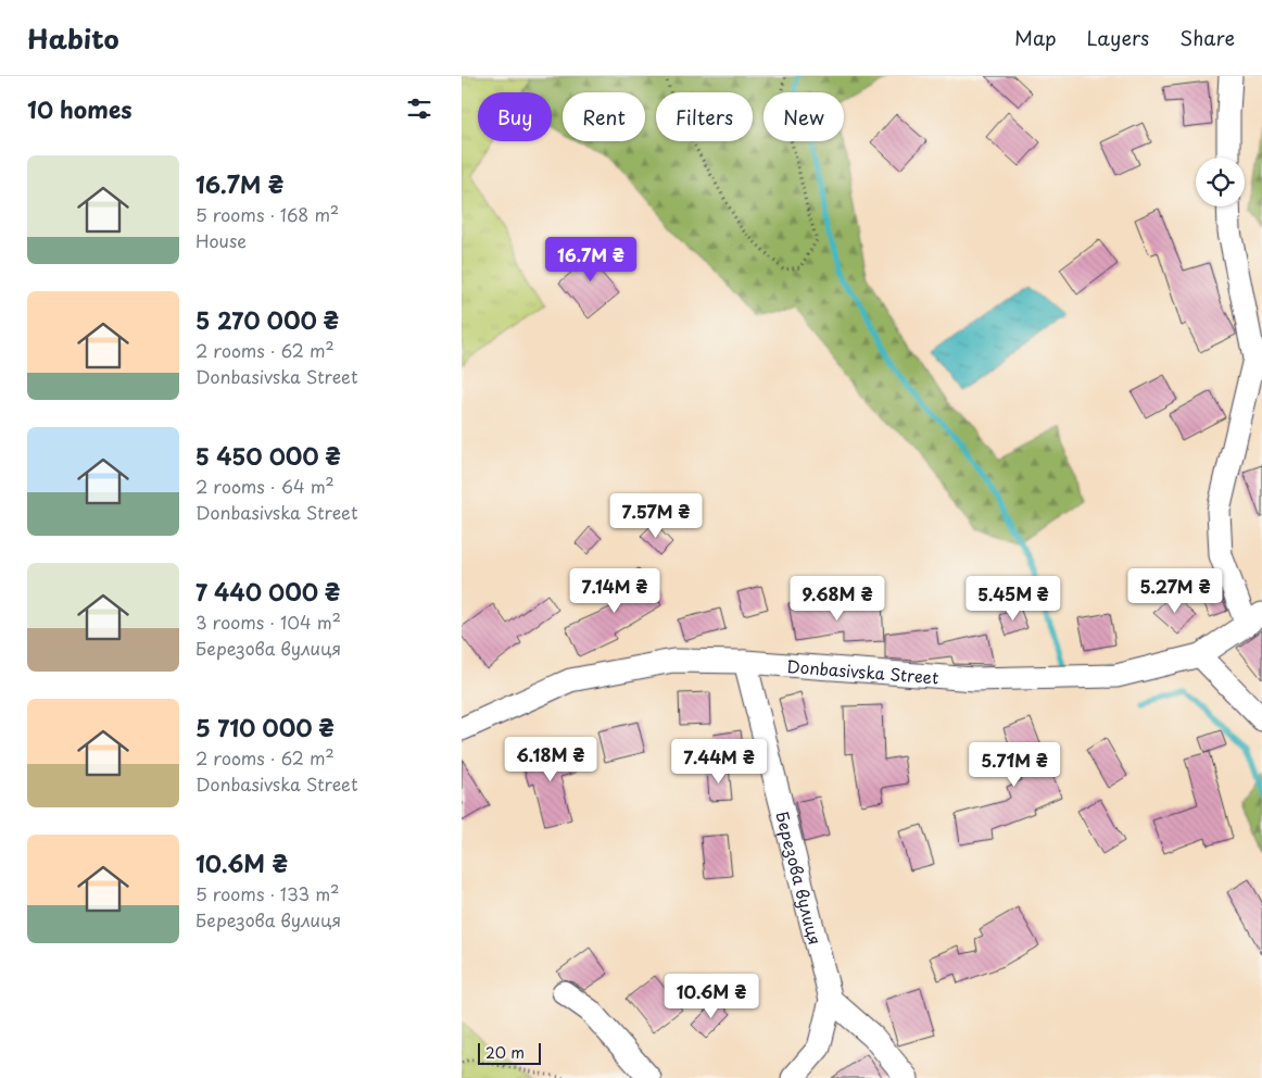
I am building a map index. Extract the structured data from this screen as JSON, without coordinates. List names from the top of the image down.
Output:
{
  "streets": {
    "street": ["Donbasivska Street", "Березова вулиця"]
  },
  "crossings": [
    ["Donbasivska Street", "Березова вулиця"]
  ],
  "scale_bar": "20 m",
  "page": {
    "header": "Habito",
    "nav": ["Map", "Layers", "Share"],
    "heading": "10 homes",
    "chip": [
      "Buy",
      "Rent",
      "Filters",
      "New"
    ],
    "list": [
      {
        "name": "16.7M ₴",
        "note": "5 rooms · 168 m² · House"
      },
      {
        "name": "5 270 000 ₴",
        "note": "2 rooms · 62 m² · Donbasivska Street"
      },
      {
        "name": "5 450 000 ₴",
        "note": "2 rooms · 64 m² · Donbasivska Street"
      },
      {
        "name": "7 440 000 ₴",
        "note": "3 rooms · 104 m² · Березова вулиця"
      },
      {
        "name": "5 710 000 ₴",
        "note": "2 rooms · 62 m² · Donbasivska Street"
      },
      {
        "name": "10.6M ₴",
        "note": "5 rooms · 133 m² · Березова вулиця"
      }
    ],
    "price": [
      "16.7M ₴",
      "7.57M ₴",
      "7.14M ₴",
      "5.27M ₴",
      "9.68M ₴",
      "5.45M ₴",
      "6.18M ₴",
      "7.44M ₴",
      "5.71M ₴",
      "10.6M ₴"
    ],
    "scale": "20 m"
  }
}
